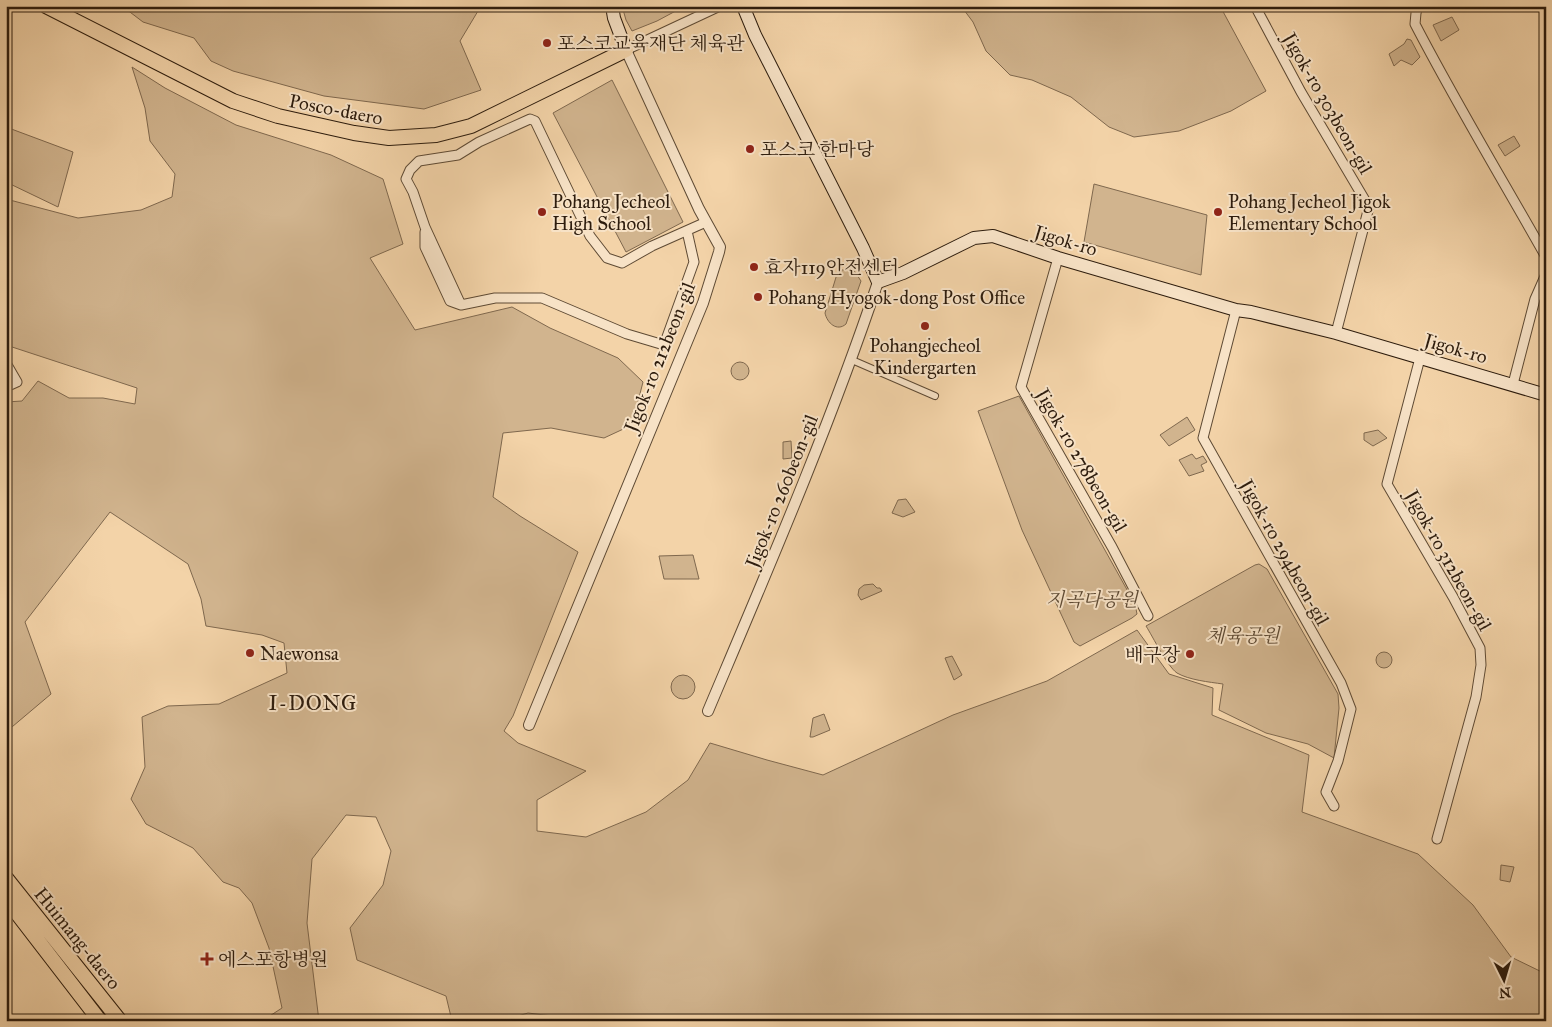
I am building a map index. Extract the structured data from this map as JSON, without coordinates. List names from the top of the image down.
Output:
{
  "streets": {
    "main road": [
      "Posco-daero",
      "Jigok-ro",
      "Jigok-ro 212beon-gil",
      "Huimang-daero"
    ],
    "street": [
      "Jigok-ro 303beon-gil",
      "Jigok-ro 278beon-gil",
      "Jigok-ro 260beon-gil",
      "Jigok-ro 294beon-gil",
      "Jigok-ro 312beon-gil"
    ]
  },
  "crossings": [
    ["Jigok-ro 303beon-gil", "Jigok-ro"],
    ["Posco-daero", "Jigok-ro 212beon-gil"],
    ["Jigok-ro", "Jigok-ro 278beon-gil"],
    ["Jigok-ro", "Jigok-ro 260beon-gil"],
    ["Jigok-ro", "Jigok-ro 294beon-gil"],
    ["Jigok-ro", "Jigok-ro 312beon-gil"]
  ],
  "districts": ["I-DONG"],
  "parks": ["지곡다공원", "체육공원"],
  "places": {
    "other": [
      "포스코교육재단 체육관",
      "포스코 한마당",
      "Pohang Jecheol High School",
      "Pohang Jecheol Jigok Elementary School",
      "효자119안전센터",
      "Pohang Hyogok-dong Post Office",
      "Pohangjecheol Kindergarten",
      "Naewonsa",
      "배구장"
    ],
    "health": ["에스포항병원"]
  },
  "north": "bottom"
}
